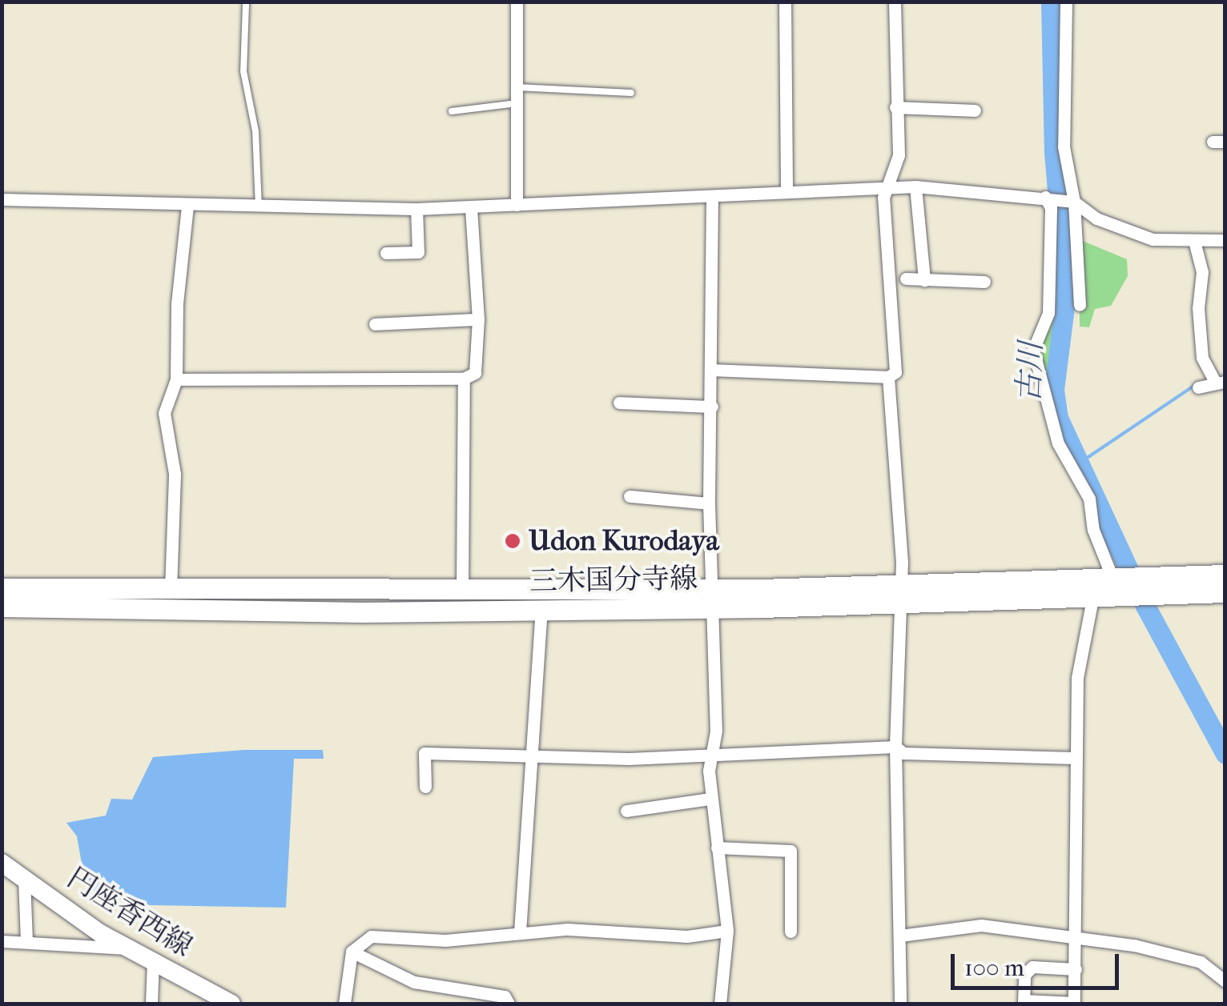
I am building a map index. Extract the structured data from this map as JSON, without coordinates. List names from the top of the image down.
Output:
{
  "streets": {
    "main road": ["三木国分寺線", "円座香西線"]
  },
  "water": ["古川"],
  "places": ["Udon Kurodaya"],
  "scale_bar": "100 m"
}
